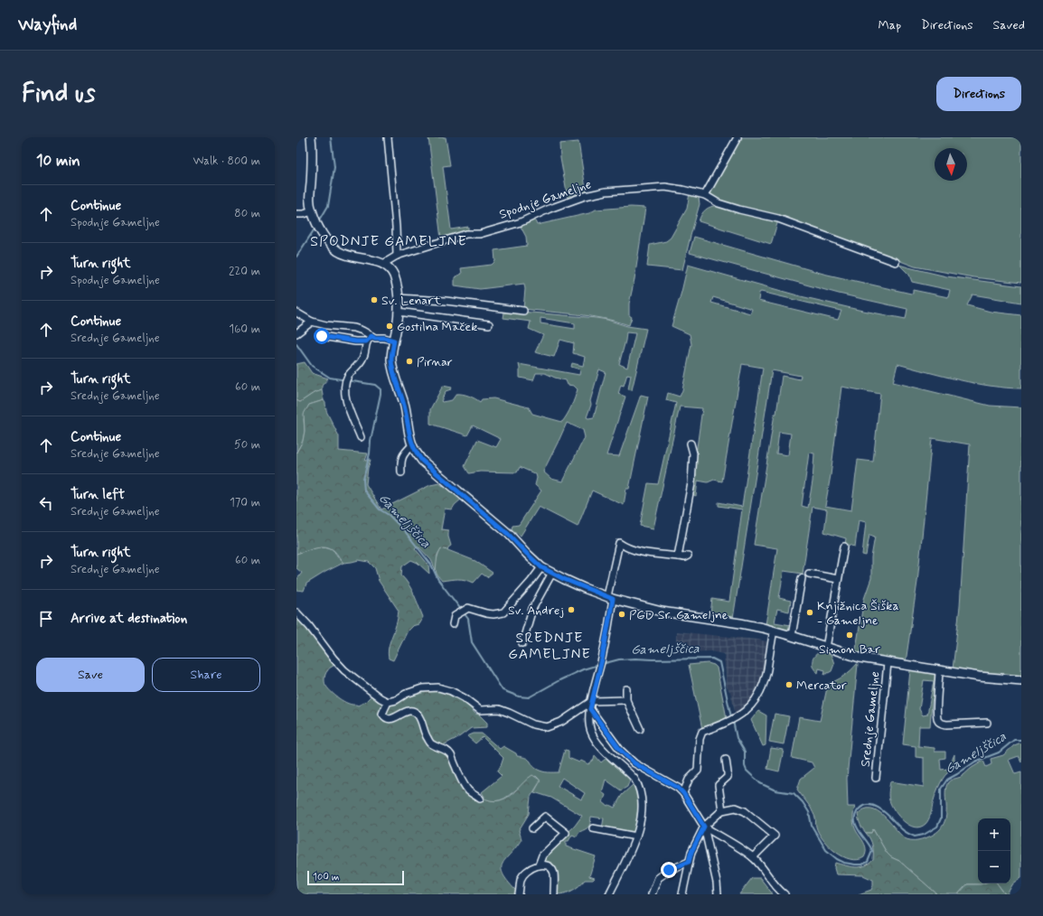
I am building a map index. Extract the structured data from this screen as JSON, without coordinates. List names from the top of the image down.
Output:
{
  "streets": {
    "street": ["Spodnje Gameljne", "Srednje Gameljne"]
  },
  "districts": ["SPODNJE GAMELJNE", "SREDNJE GAMELJNE"],
  "water": ["Gameljščica"],
  "places": [
    "Sv. Lenart",
    "Gostilna Maček",
    "Pirnar",
    "Sv. Andrej",
    "Knjižnica Šiška - Gameljne",
    "PGD Sr. Gameljne",
    "Simon Bar",
    "Mercator"
  ],
  "scale_bar": "100 m",
  "north": "bottom",
  "page": {
    "header": "Wayfind",
    "nav": ["Map", "Directions", "Saved"],
    "buttons": [
      "Directions",
      ["Save", "Share"]
    ],
    "title": "Find us",
    "heading": ["10 min", "Walk · 800 m"],
    "list": [
      ["Continue", "Spodnje Gameljne", "80 m"],
      ["Turn right", "Spodnje Gameljne", "220 m"],
      ["Continue", "Srednje Gameljne", "160 m"],
      ["Turn right", "Srednje Gameljne", "60 m"],
      ["Continue", "Srednje Gameljne", "50 m"],
      ["Turn left", "Srednje Gameljne", "170 m"],
      ["Turn right", "Srednje Gameljne", "60 m"],
      "Arrive at destination"
    ],
    "map_buttons": ["+", "−"],
    "scale": "100 m"
  }
}
